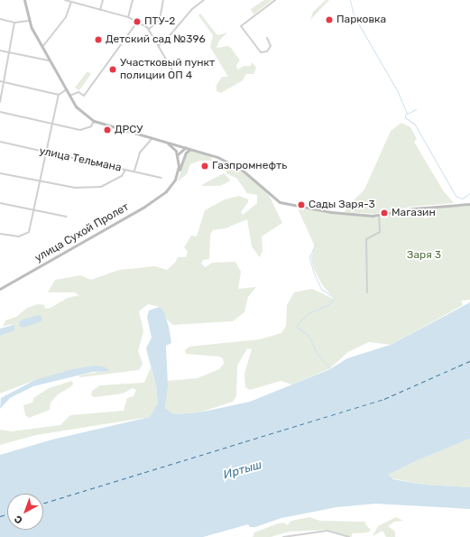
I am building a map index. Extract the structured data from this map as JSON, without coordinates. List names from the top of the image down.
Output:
{
  "streets": {
    "main road": ["улица Сухой Пролет"],
    "street": ["улица Тельмана"]
  },
  "water": ["Иртыш"],
  "parks": ["Заря 3"],
  "places": [
    "Парковка",
    "ПТУ-2",
    "Детский сад №396",
    "Участковый пункт полиции ОП 4",
    "ДРСУ",
    "Газпромнефть",
    "Сады Заря-3",
    "Магазин"
  ],
  "north": "bottom left"
}
